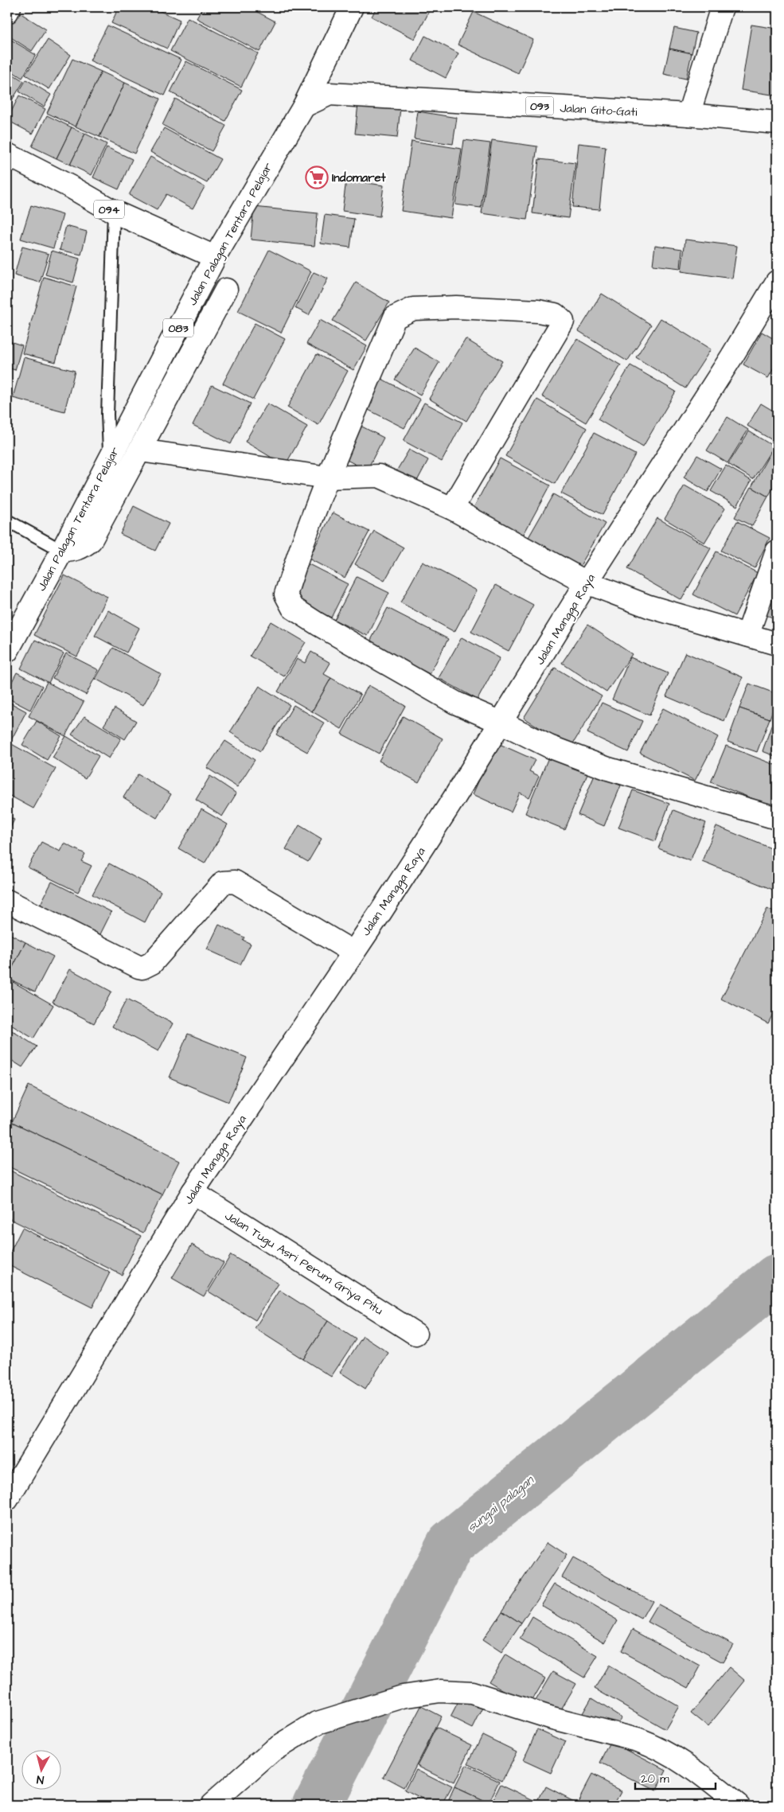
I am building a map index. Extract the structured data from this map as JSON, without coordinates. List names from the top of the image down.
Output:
{
  "streets": {
    "street": [
      "093",
      "Jalan Gito-Gati",
      "094",
      "Jalan Palagan Tentara Pelajar",
      "083",
      "Jalan Mangga Raya",
      "Jalan Tugu Asri Perum Griya Pitu"
    ]
  },
  "crossings": [
    ["Jalan Gito-Gati", "Jalan Palagan Tentara Pelajar"],
    ["094", "Jalan Palagan Tentara Pelajar"],
    ["Jalan Mangga Raya", "Jalan Tugu Asri Perum Griya Pitu"]
  ],
  "water": ["sungai palagan"],
  "places": {
    "supermarket": ["Indomaret"]
  },
  "scale_bar": "20 m",
  "north": "bottom"
}
